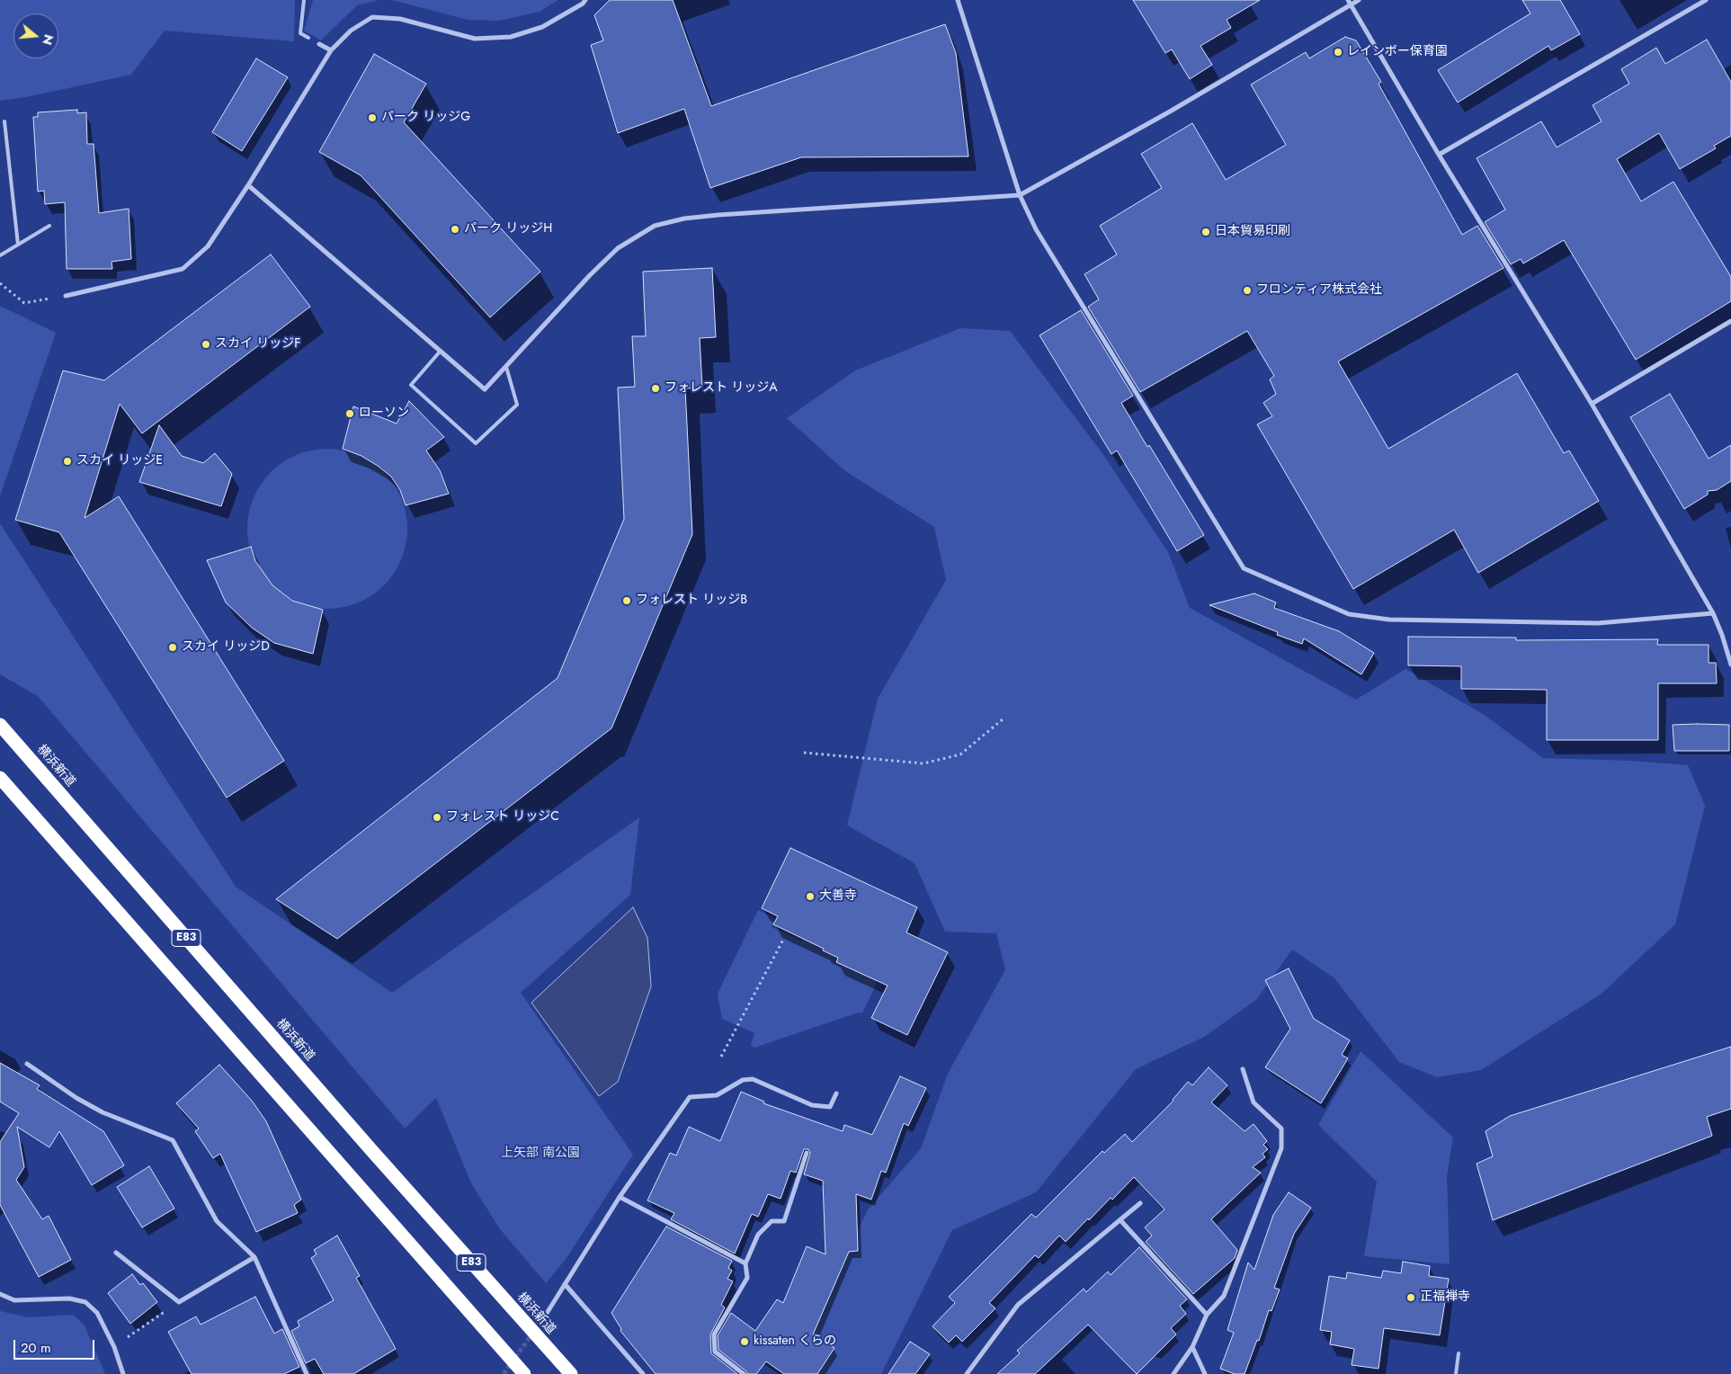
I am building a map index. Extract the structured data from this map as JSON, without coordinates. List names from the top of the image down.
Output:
{
  "streets": {
    "highway": ["横浜新道", "E83"]
  },
  "parks": ["上矢部 南公園"],
  "places": [
    "レインボー保育園",
    "パーク リッジG",
    "パーク リッジH",
    "日本貿易印刷",
    "フロンティア株式会社",
    "スカイ リッジF",
    "フォレスト リッジA",
    "ローソン",
    "スカイ リッジE",
    "フォレスト リッジB",
    "スカイ リッジD",
    "フォレスト リッジC",
    "大善寺",
    "正福禅寺",
    "kissaten くらの"
  ],
  "scale_bar": "20 m",
  "north": "right"
}
